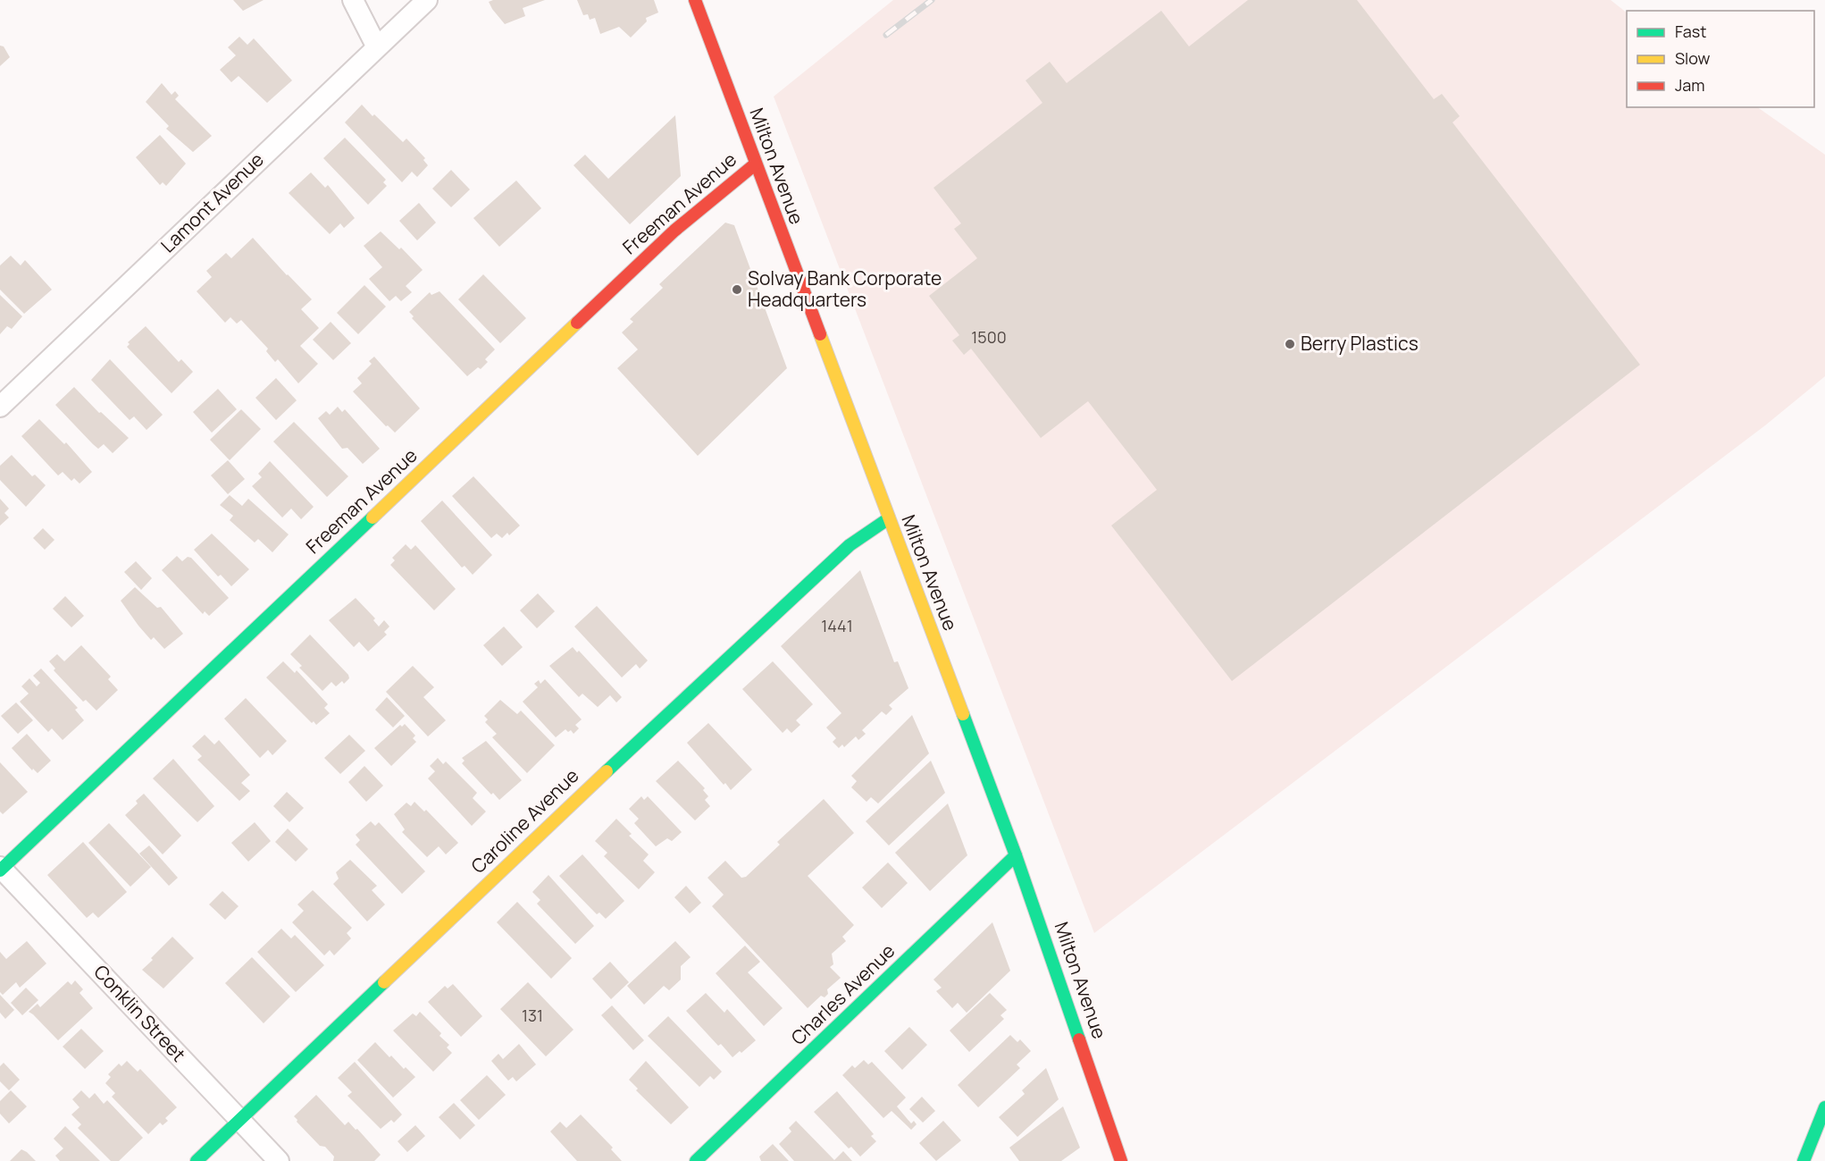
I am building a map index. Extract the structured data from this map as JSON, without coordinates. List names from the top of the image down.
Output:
{
  "streets": {
    "street": [
      "Milton Avenue",
      "Lamont Avenue",
      "Freeman Avenue",
      "Caroline Avenue",
      "Charles Avenue",
      "Conklin Street"
    ]
  },
  "crossings": [
    ["Milton Avenue", "Freeman Avenue"],
    ["Milton Avenue", "Caroline Avenue"],
    ["Milton Avenue", "Charles Avenue"],
    ["Freeman Avenue", "Conklin Street"],
    ["Caroline Avenue", "Conklin Street"]
  ],
  "places": ["Solvay Bank Corporate Headquarters", "Berry Plastics"],
  "house_numbers": ["1500", "1441", "131"],
  "legend": ["Fast", "Slow", "Jam"]
}
